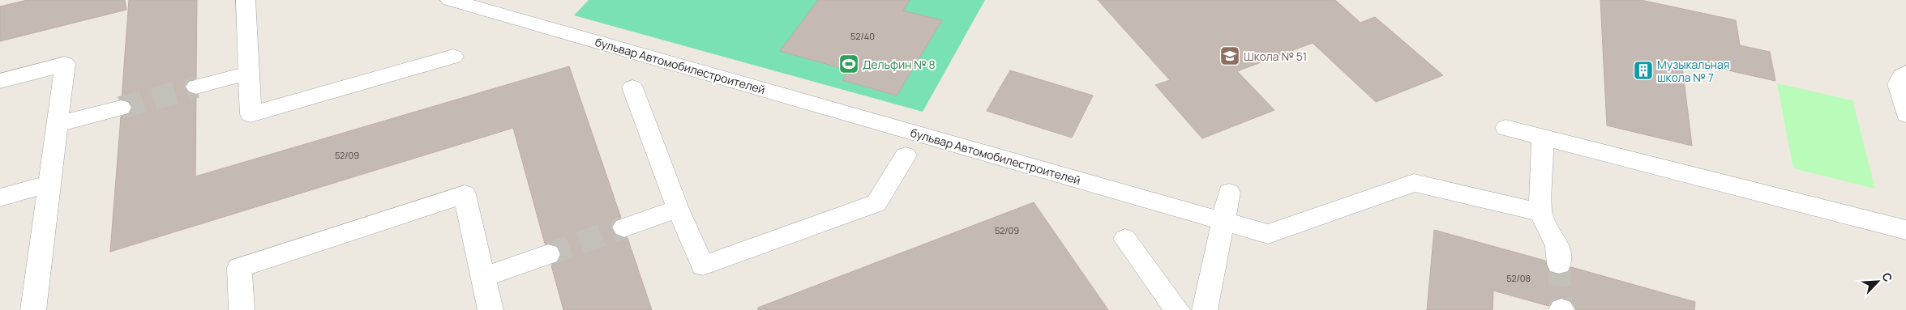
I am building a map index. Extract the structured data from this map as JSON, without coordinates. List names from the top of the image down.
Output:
{
  "streets": {
    "street": ["бульвар Автомобилестроителей"]
  },
  "places": {
    "school or university": ["Школа № 51"],
    "sports": ["Дельфин № 8"],
    "building": ["Музыкальная школа № 7"]
  },
  "house_numbers": [
    "52/40",
    "52/09",
    "52/09",
    "52/08"
  ],
  "north": "top right"
}
